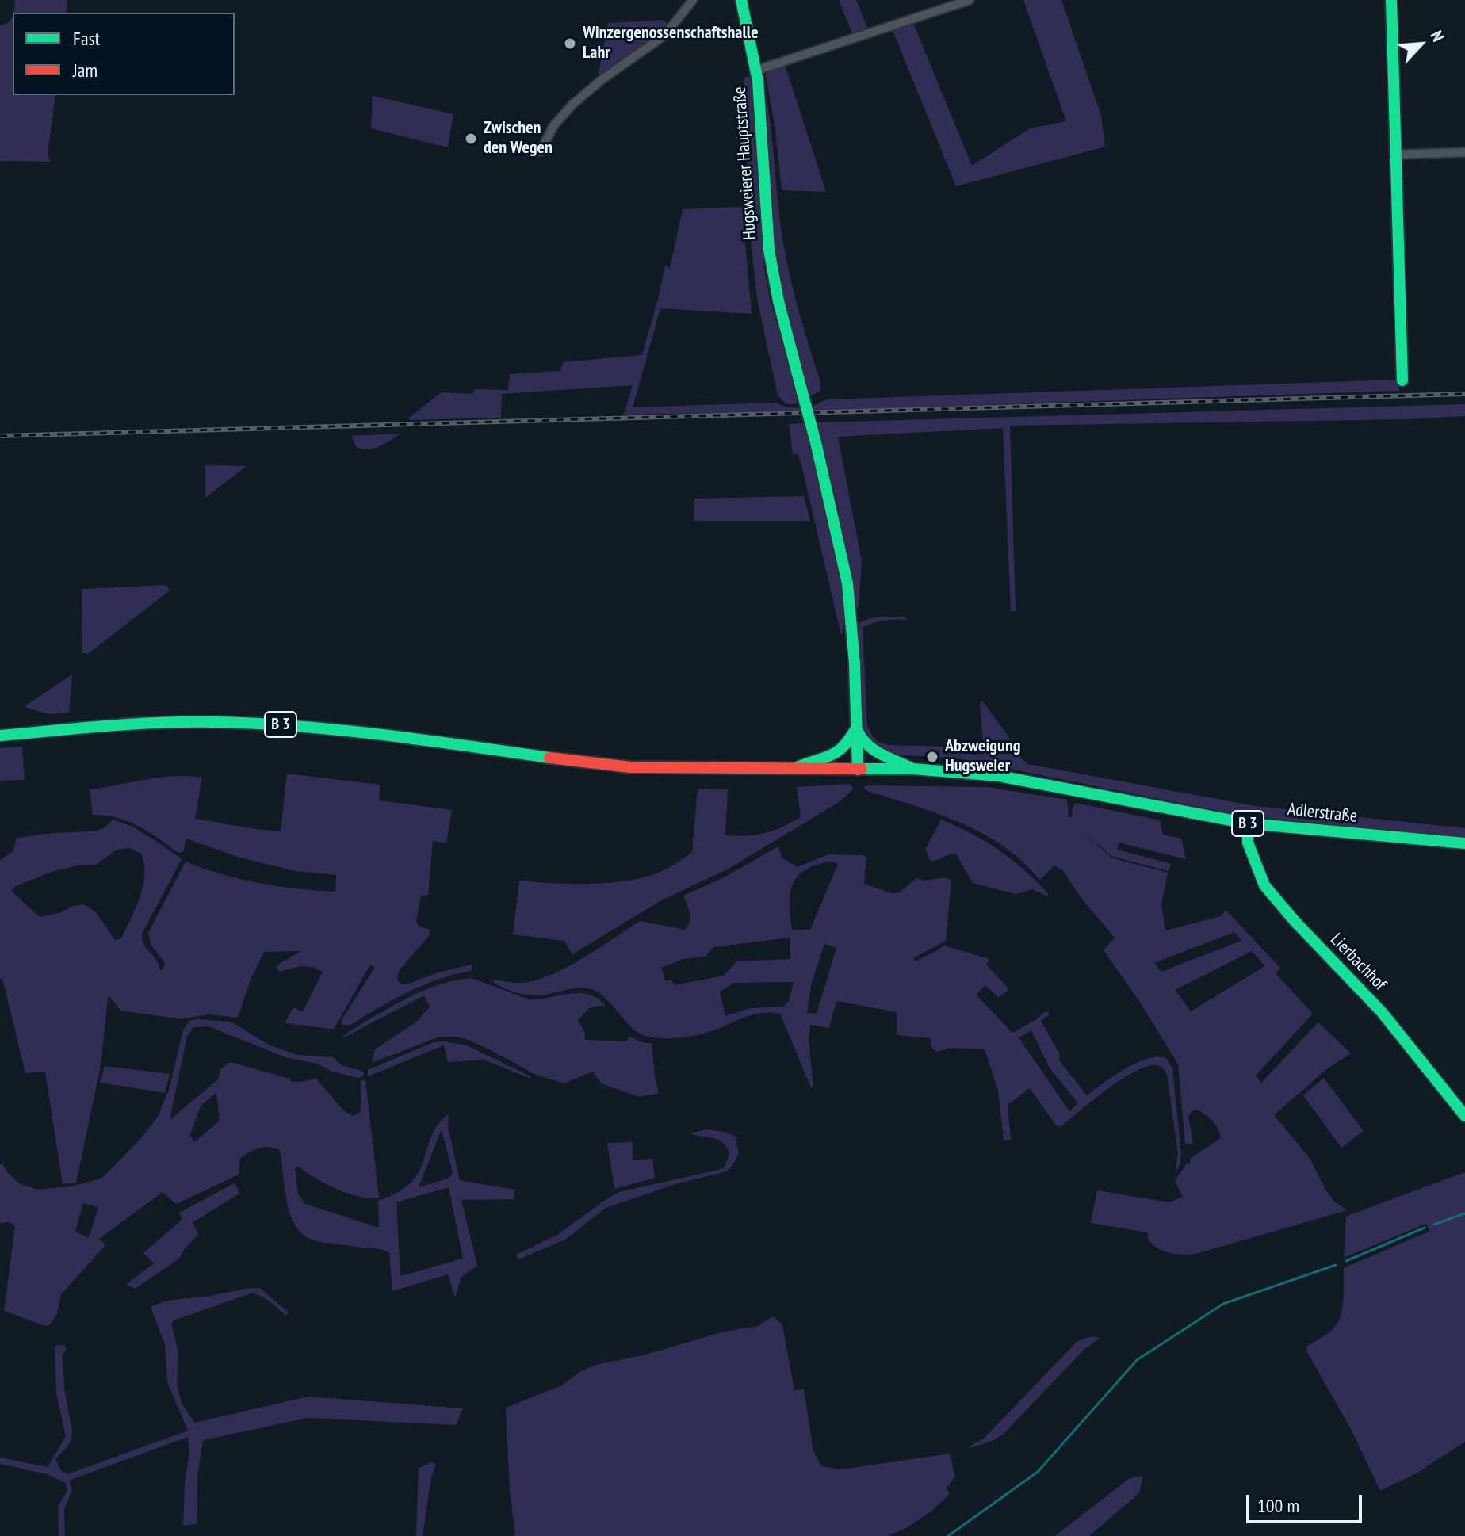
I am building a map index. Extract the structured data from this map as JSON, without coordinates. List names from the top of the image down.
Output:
{
  "streets": {
    "street": [
      "Hugsweierer Hauptstraße",
      "B 3",
      "Adlerstraße",
      "Lierbachhof"
    ]
  },
  "crossings": [
    ["Hugsweierer Hauptstraße", "B 3"],
    ["B 3", "Adlerstraße"],
    ["Adlerstraße", "Lierbachhof"]
  ],
  "places": ["Winzergenossenschaftshalle Lahr", "Zwischen den Wegen", "Abzweigung Hugsweier"],
  "legend": ["Fast", "Jam"],
  "scale_bar": "100 m",
  "north": "top right"
}
